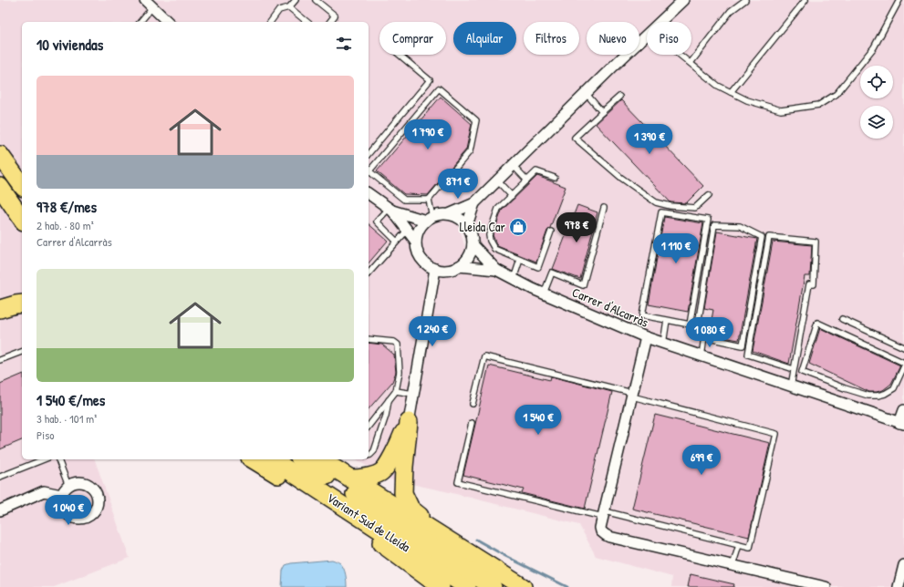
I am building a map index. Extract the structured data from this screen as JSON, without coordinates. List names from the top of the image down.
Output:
{
  "streets": {
    "highway": ["Variant Sud de Lleida"],
    "street": ["Carrer d'Alcarràs"]
  },
  "places": {
    "shop": ["Lleida Car"]
  },
  "page": {
    "chip": [
      "Comprar",
      "Alquilar",
      "Filtros",
      "Nuevo",
      "Piso"
    ],
    "heading": "10 viviendas",
    "list": [
      {
        "name": "978 €/mes",
        "note": "2 hab. · 80 m² · Carrer d'Alcarràs"
      },
      {
        "name": "1 540 €/mes",
        "note": "3 hab. · 101 m² · Piso"
      }
    ],
    "price": [
      "1 790 €",
      "1 390 €",
      "871 €",
      "978 €",
      "1 110 €",
      "1 240 €",
      "1 080 €",
      "1 540 €",
      "699 €",
      "1 040 €"
    ]
  }
}
